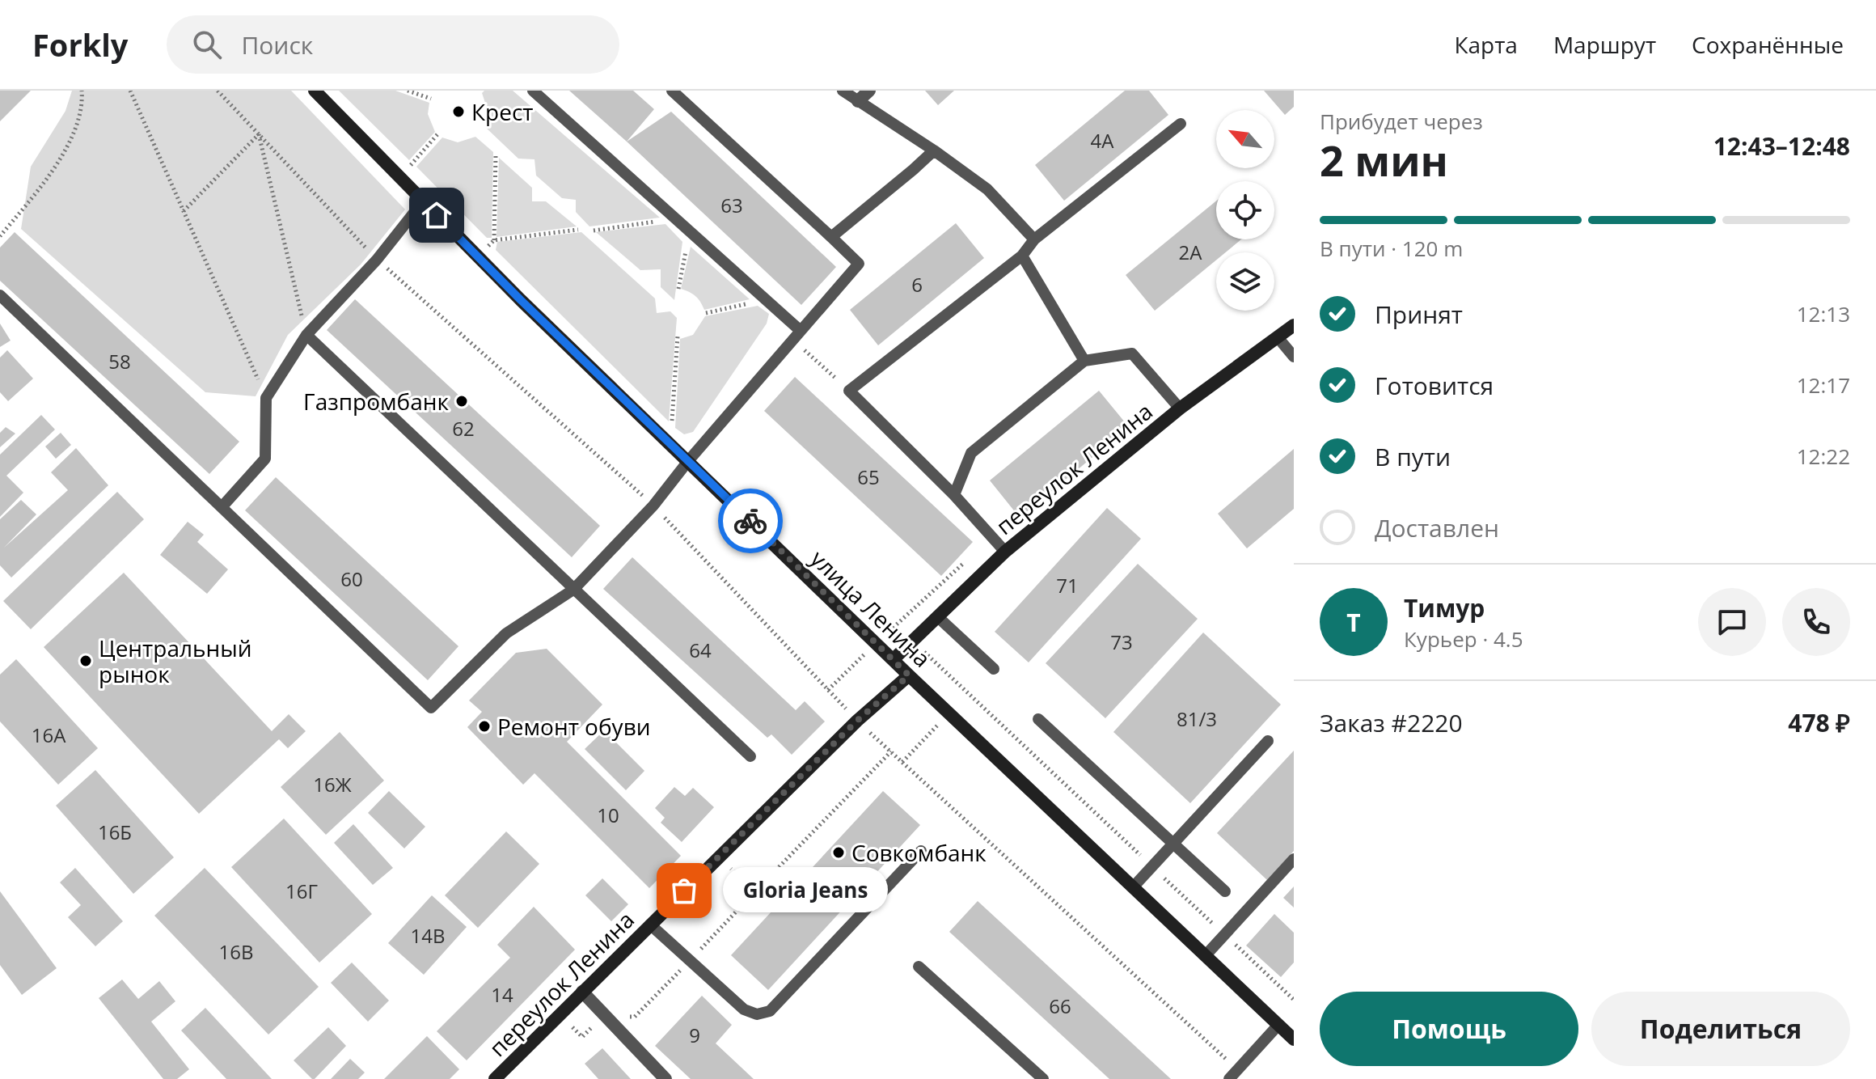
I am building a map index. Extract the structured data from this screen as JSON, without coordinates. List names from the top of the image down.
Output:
{
  "streets": {
    "street": ["переулок Ленина", "улица Ленина"]
  },
  "crossings": [
    ["переулок Ленина", "улица Ленина"]
  ],
  "places": [
    "Крест",
    "Газпромбанк",
    "Центральный рынок",
    "Ремонт обуви",
    "Совкомбанк",
    "Gloria Jeans"
  ],
  "house_numbers": [
    "4А",
    "63",
    "2А",
    "6",
    "58",
    "62",
    "65",
    "60",
    "71",
    "73",
    "64",
    "81/3",
    "16А",
    "16Ж",
    "10",
    "16Б",
    "16Г",
    "14В",
    "16В",
    "14",
    "66",
    "9"
  ],
  "north": "top left",
  "page": {
    "header": "Forkly",
    "search": "Поиск",
    "nav": ["Карта", "Маршрут", "Сохранённые"],
    "heading": ["2 мин", "Прибудет через", "12:43–12:48"],
    "panel": [
      "Тимур",
      "Курьер · 4.5",
      "Заказ #2220",
      "478 ₽"
    ],
    "bar": "В пути · 120 m",
    "list": [
      ["Принят", "12:13"],
      ["Готовится", "12:17"],
      ["В пути", "12:22"],
      "Доставлен"
    ],
    "round": "Т",
    "bubble": "Gloria Jeans",
    "buttons": ["Помощь", "Поделиться"]
  }
}
